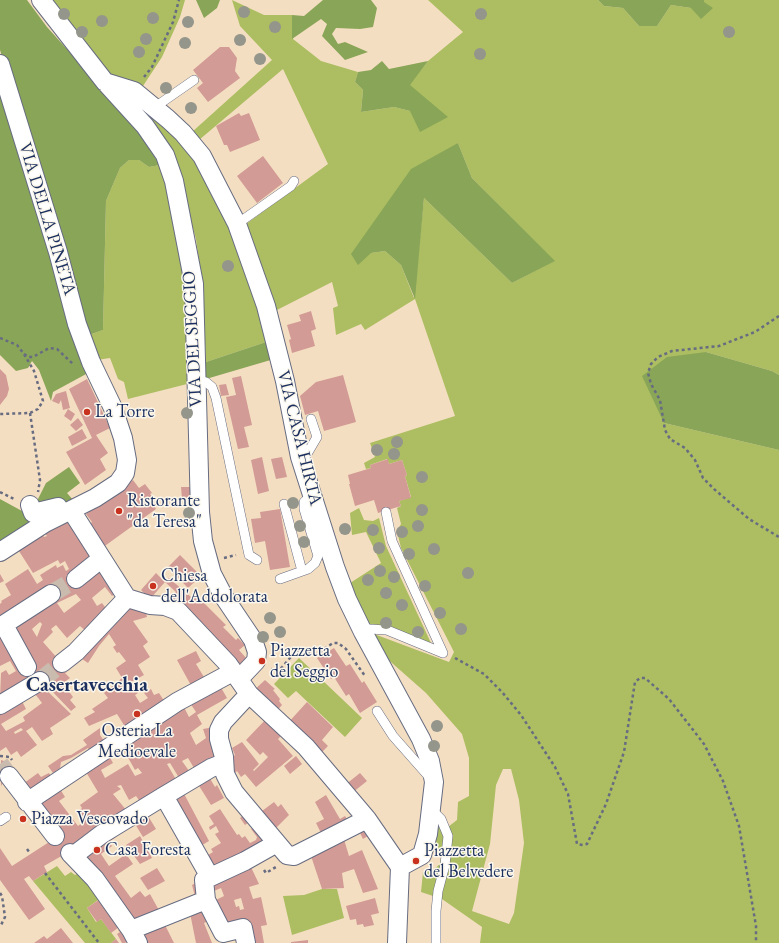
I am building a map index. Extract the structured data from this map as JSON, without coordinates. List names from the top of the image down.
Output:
{
  "streets": {
    "street": ["VIA DELLA PINETA", "VIA DEL SEGGIO", "VIA CASA HIRTA"]
  },
  "crossings": [
    ["VIA DEL SEGGIO", "VIA CASA HIRTA"]
  ],
  "districts": ["Casertavecchia"],
  "places": [
    "La Torre",
    "Ristorante \"da Teresa\"",
    "Chiesa dell'Addolorata",
    "Piazzetta del Seggio",
    "Osteria La Medioevale",
    "Piazza Vescovado",
    "Casa Foresta",
    "Piazzetta del Belvedere"
  ]
}
